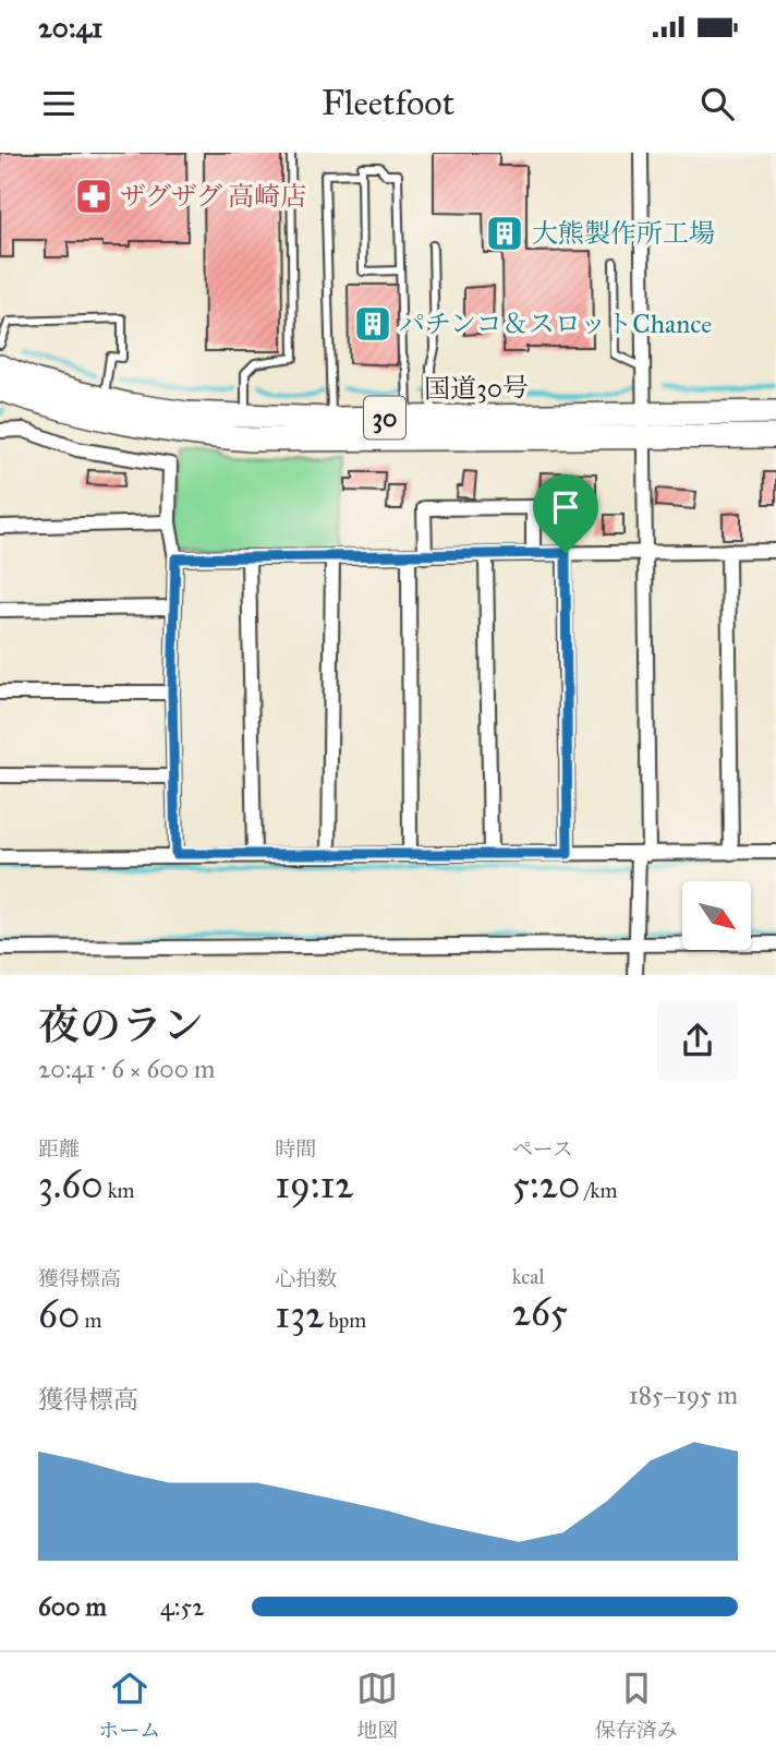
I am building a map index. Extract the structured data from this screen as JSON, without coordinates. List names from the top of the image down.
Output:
{
  "streets": {
    "highway": ["国道30号", "30"]
  },
  "places": {
    "pharmacy": ["ザグザグ 高崎店"],
    "building": ["大熊製作所工場", "パチンコ＆スロットChance"]
  },
  "north": "bottom right",
  "page": {
    "status": "20:41",
    "header": "Fleetfoot",
    "heading": ["夜のラン", "20:41 · 6 × 600 m"],
    "stats": [
      ["距離", "3.60 km"],
      ["時間", "19:12"],
      ["ペース", "5:20 /km"],
      ["獲得標高", "60 m"],
      ["心拍数", "132 bpm"],
      ["kcal", "265"]
    ],
    "chart": ["獲得標高", "185–195 m"],
    "list": [
      {
        "name": "600 m",
        "note": "4:52"
      }
    ],
    "tabs": ["ホーム", "地図", "保存済み"]
  }
}
